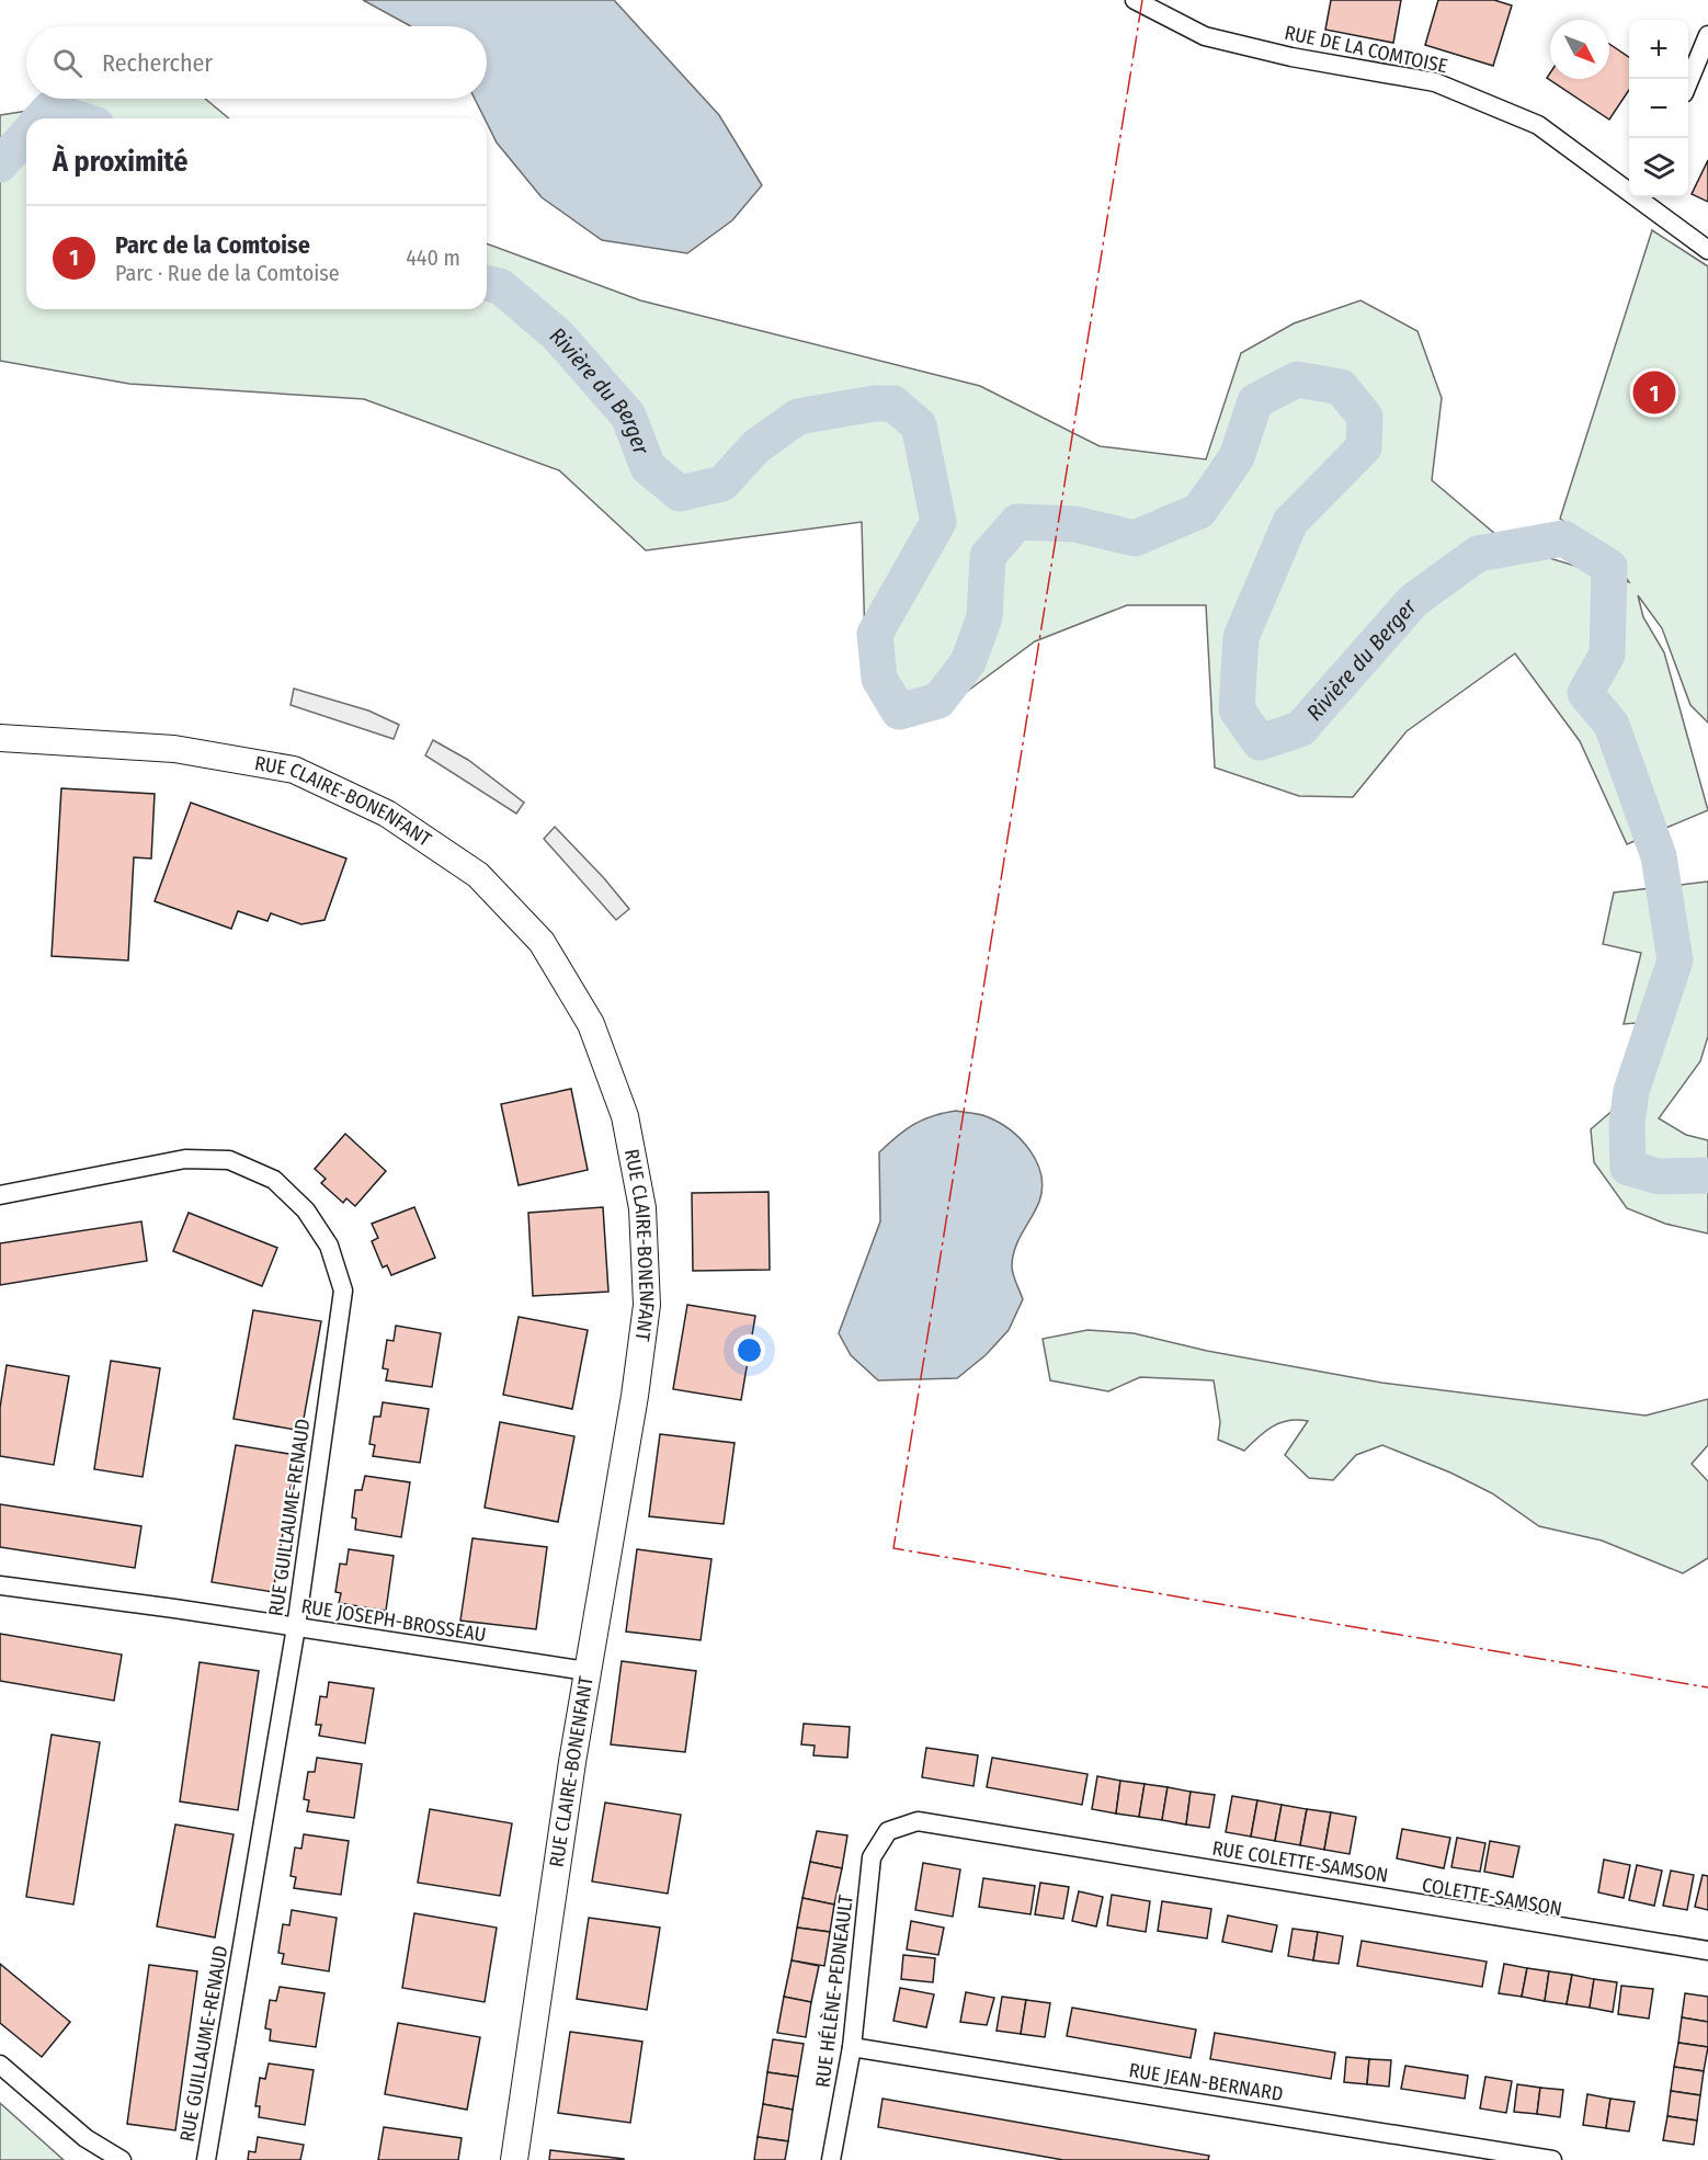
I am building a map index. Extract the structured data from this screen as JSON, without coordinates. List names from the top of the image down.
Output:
{
  "streets": {
    "street": [
      "RUE DE LA COMTOISE",
      "RUE CLAIRE-BONENFANT",
      "RUE GUILLAUME-RENAUD",
      "RUE JOSEPH-BROSSEAU",
      "RUE COLETTE-SAMSON",
      "RUE HÉLÈNE-PEDNEAULT",
      "RUE JEAN-BERNARD"
    ]
  },
  "crossings": [
    ["RUE CLAIRE-BONENFANT", "RUE JOSEPH-BROSSEAU"],
    ["RUE GUILLAUME-RENAUD", "RUE JOSEPH-BROSSEAU"],
    ["RUE COLETTE-SAMSON", "RUE HÉLÈNE-PEDNEAULT"],
    ["RUE HÉLÈNE-PEDNEAULT", "RUE JEAN-BERNARD"]
  ],
  "water": ["Rivière du Berger"],
  "north": "bottom right",
  "page": {
    "map_buttons": ["+", "−"],
    "search": "Rechercher",
    "heading": "À proximité",
    "list": [
      {
        "mark": "1",
        "name": "Parc de la Comtoise",
        "note": "Parc · Rue de la Comtoise",
        "value": "440 m"
      }
    ],
    "pins": "1"
  }
}
